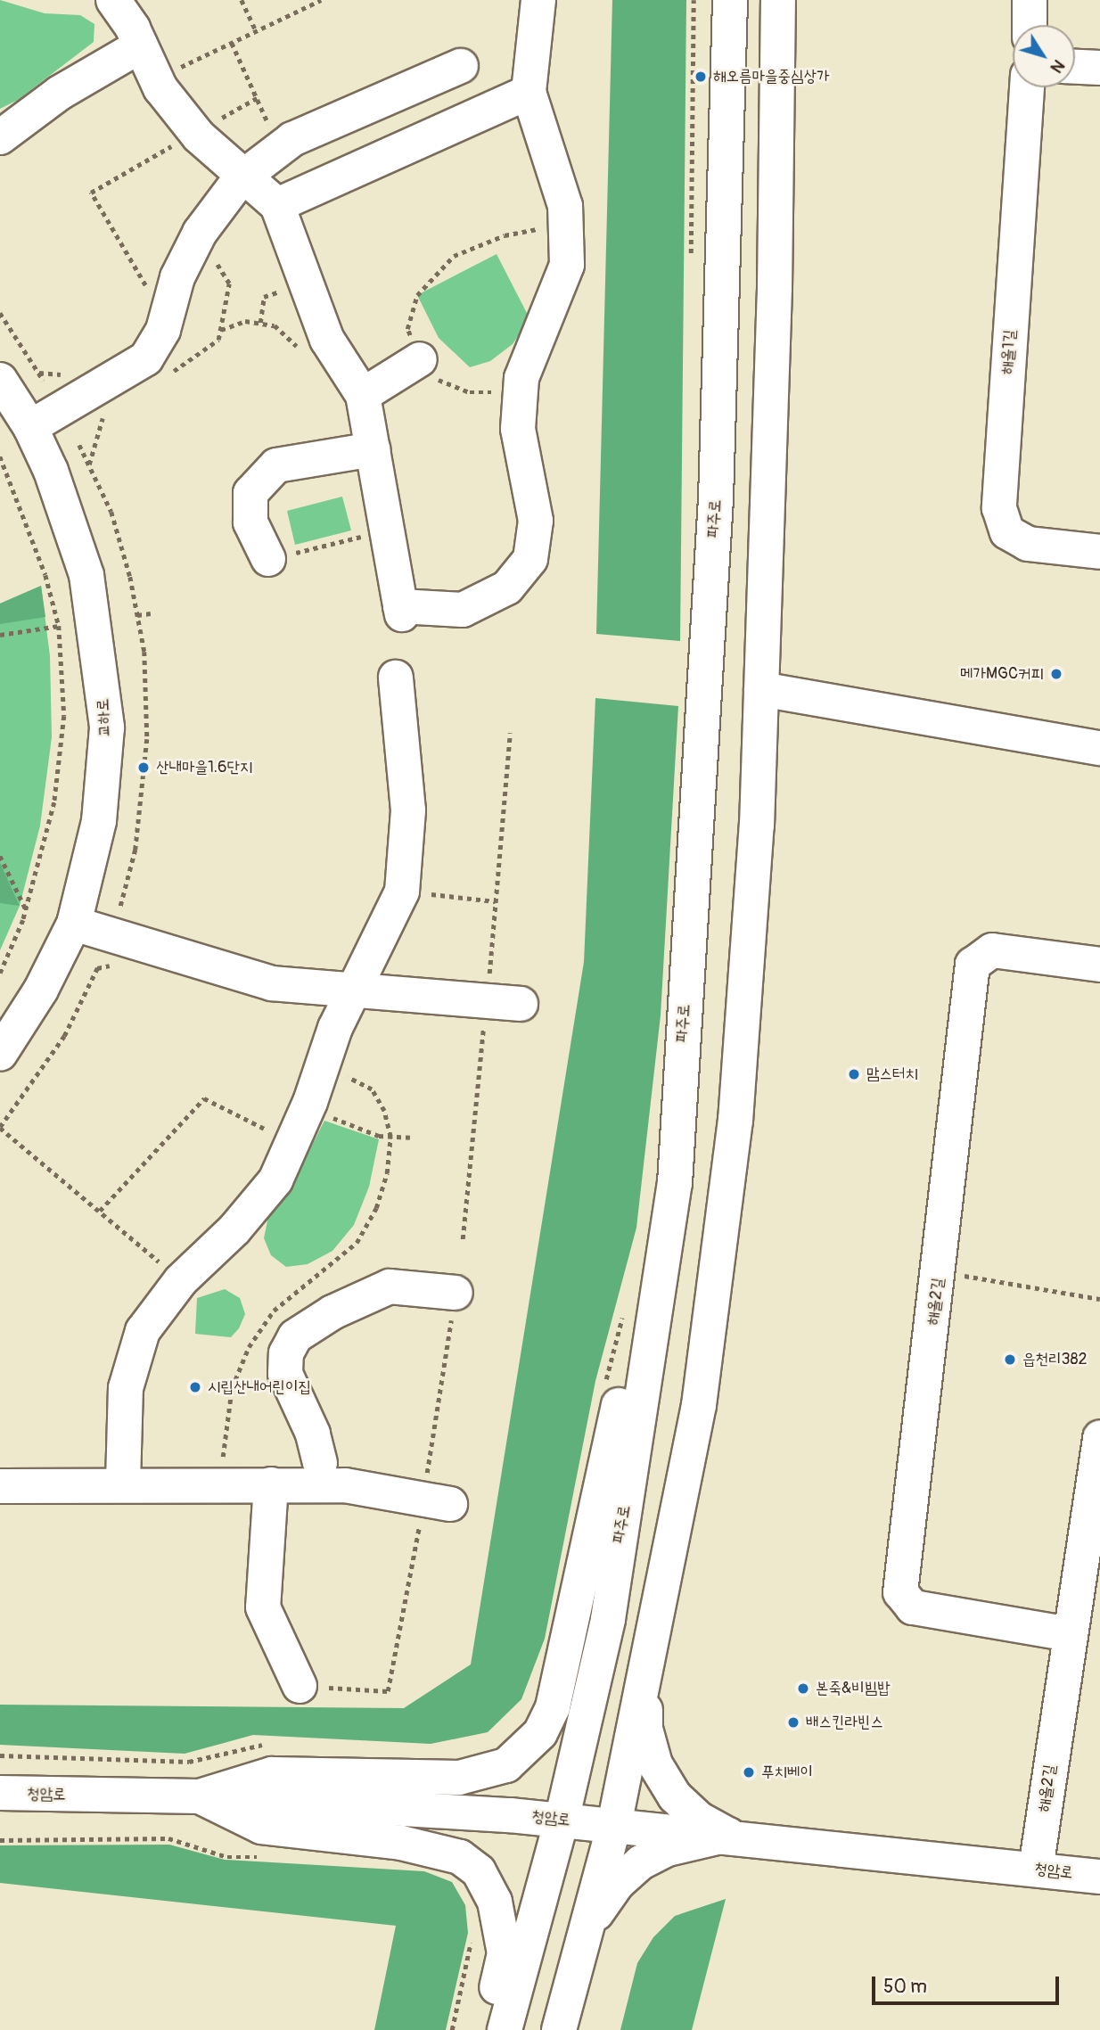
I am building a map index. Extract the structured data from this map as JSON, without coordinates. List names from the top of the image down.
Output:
{
  "streets": {
    "street": [
      "해올1길",
      "파주로",
      "교하로",
      "해올2길",
      "청암로"
    ]
  },
  "crossings": [
    ["파주로", "청암로"],
    ["해올2길", "청암로"]
  ],
  "places": [
    "해오름마을중심상가",
    "메가MGC커피",
    "산내마을1.6단지",
    "맘스터치",
    "읍천리382",
    "시립산내어린이집",
    "본죽&비빔밥",
    "배스킨라빈스",
    "푸치베이"
  ],
  "scale_bar": "50 m",
  "north": "bottom right"
}
